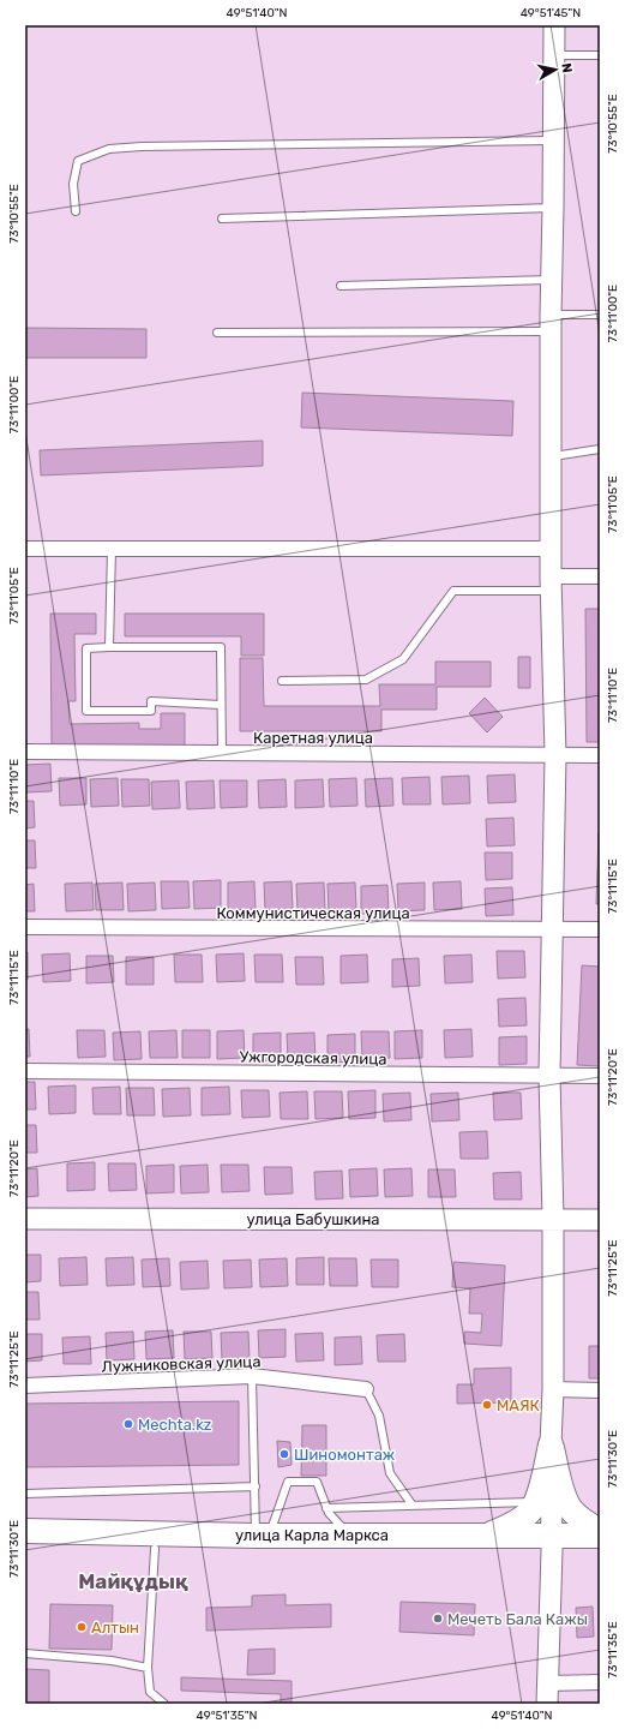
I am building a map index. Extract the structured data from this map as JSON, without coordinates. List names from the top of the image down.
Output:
{
  "streets": {
    "main road": ["улица Бабушкина", "улица Карла Маркса"],
    "street": [
      "Каретная улица",
      "Коммунистическая улица",
      "Ужгородская улица",
      "Лужниковская улица"
    ]
  },
  "districts": ["Майқұдық"],
  "places": [
    "МАЯК",
    "Mechta.kz",
    "Шиномонтаж",
    "Мечеть Бала Кажы",
    "Алтын"
  ],
  "north": "right",
  "coordinates": [
    "49°51'40\"N",
    "49°51'45\"N",
    "73°10'55\"E",
    "73°11'00\"E",
    "73°11'05\"E",
    "73°11'10\"E",
    "73°11'15\"E",
    "73°11'20\"E",
    "73°11'25\"E",
    "73°11'30\"E",
    "73°11'35\"E",
    "49°51'35\"N"
  ]
}
